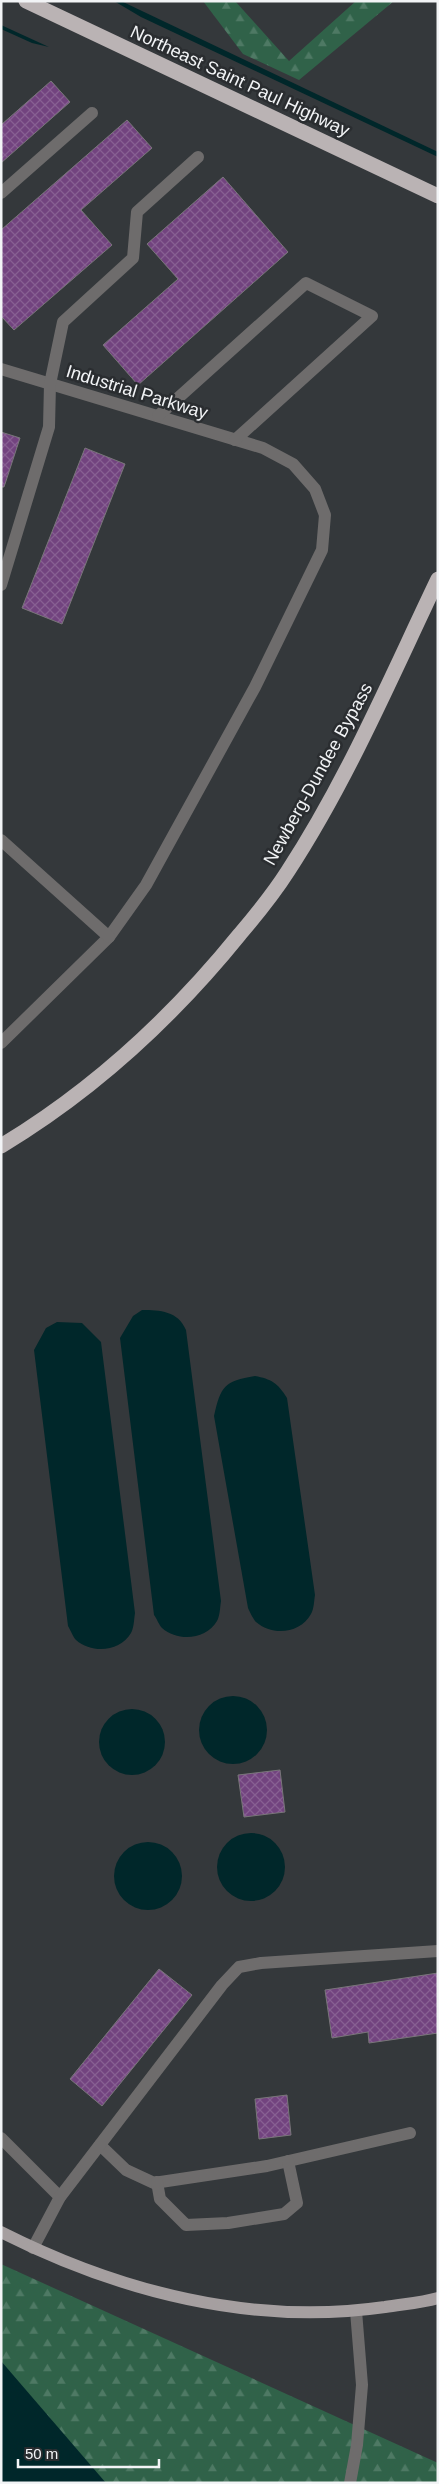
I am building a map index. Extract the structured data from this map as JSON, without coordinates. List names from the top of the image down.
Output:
{
  "streets": {
    "highway": ["Northeast Saint Paul Highway", "Newberg-Dundee Bypass"],
    "street": ["Industrial Parkway"]
  },
  "scale_bar": "50 m"
}
